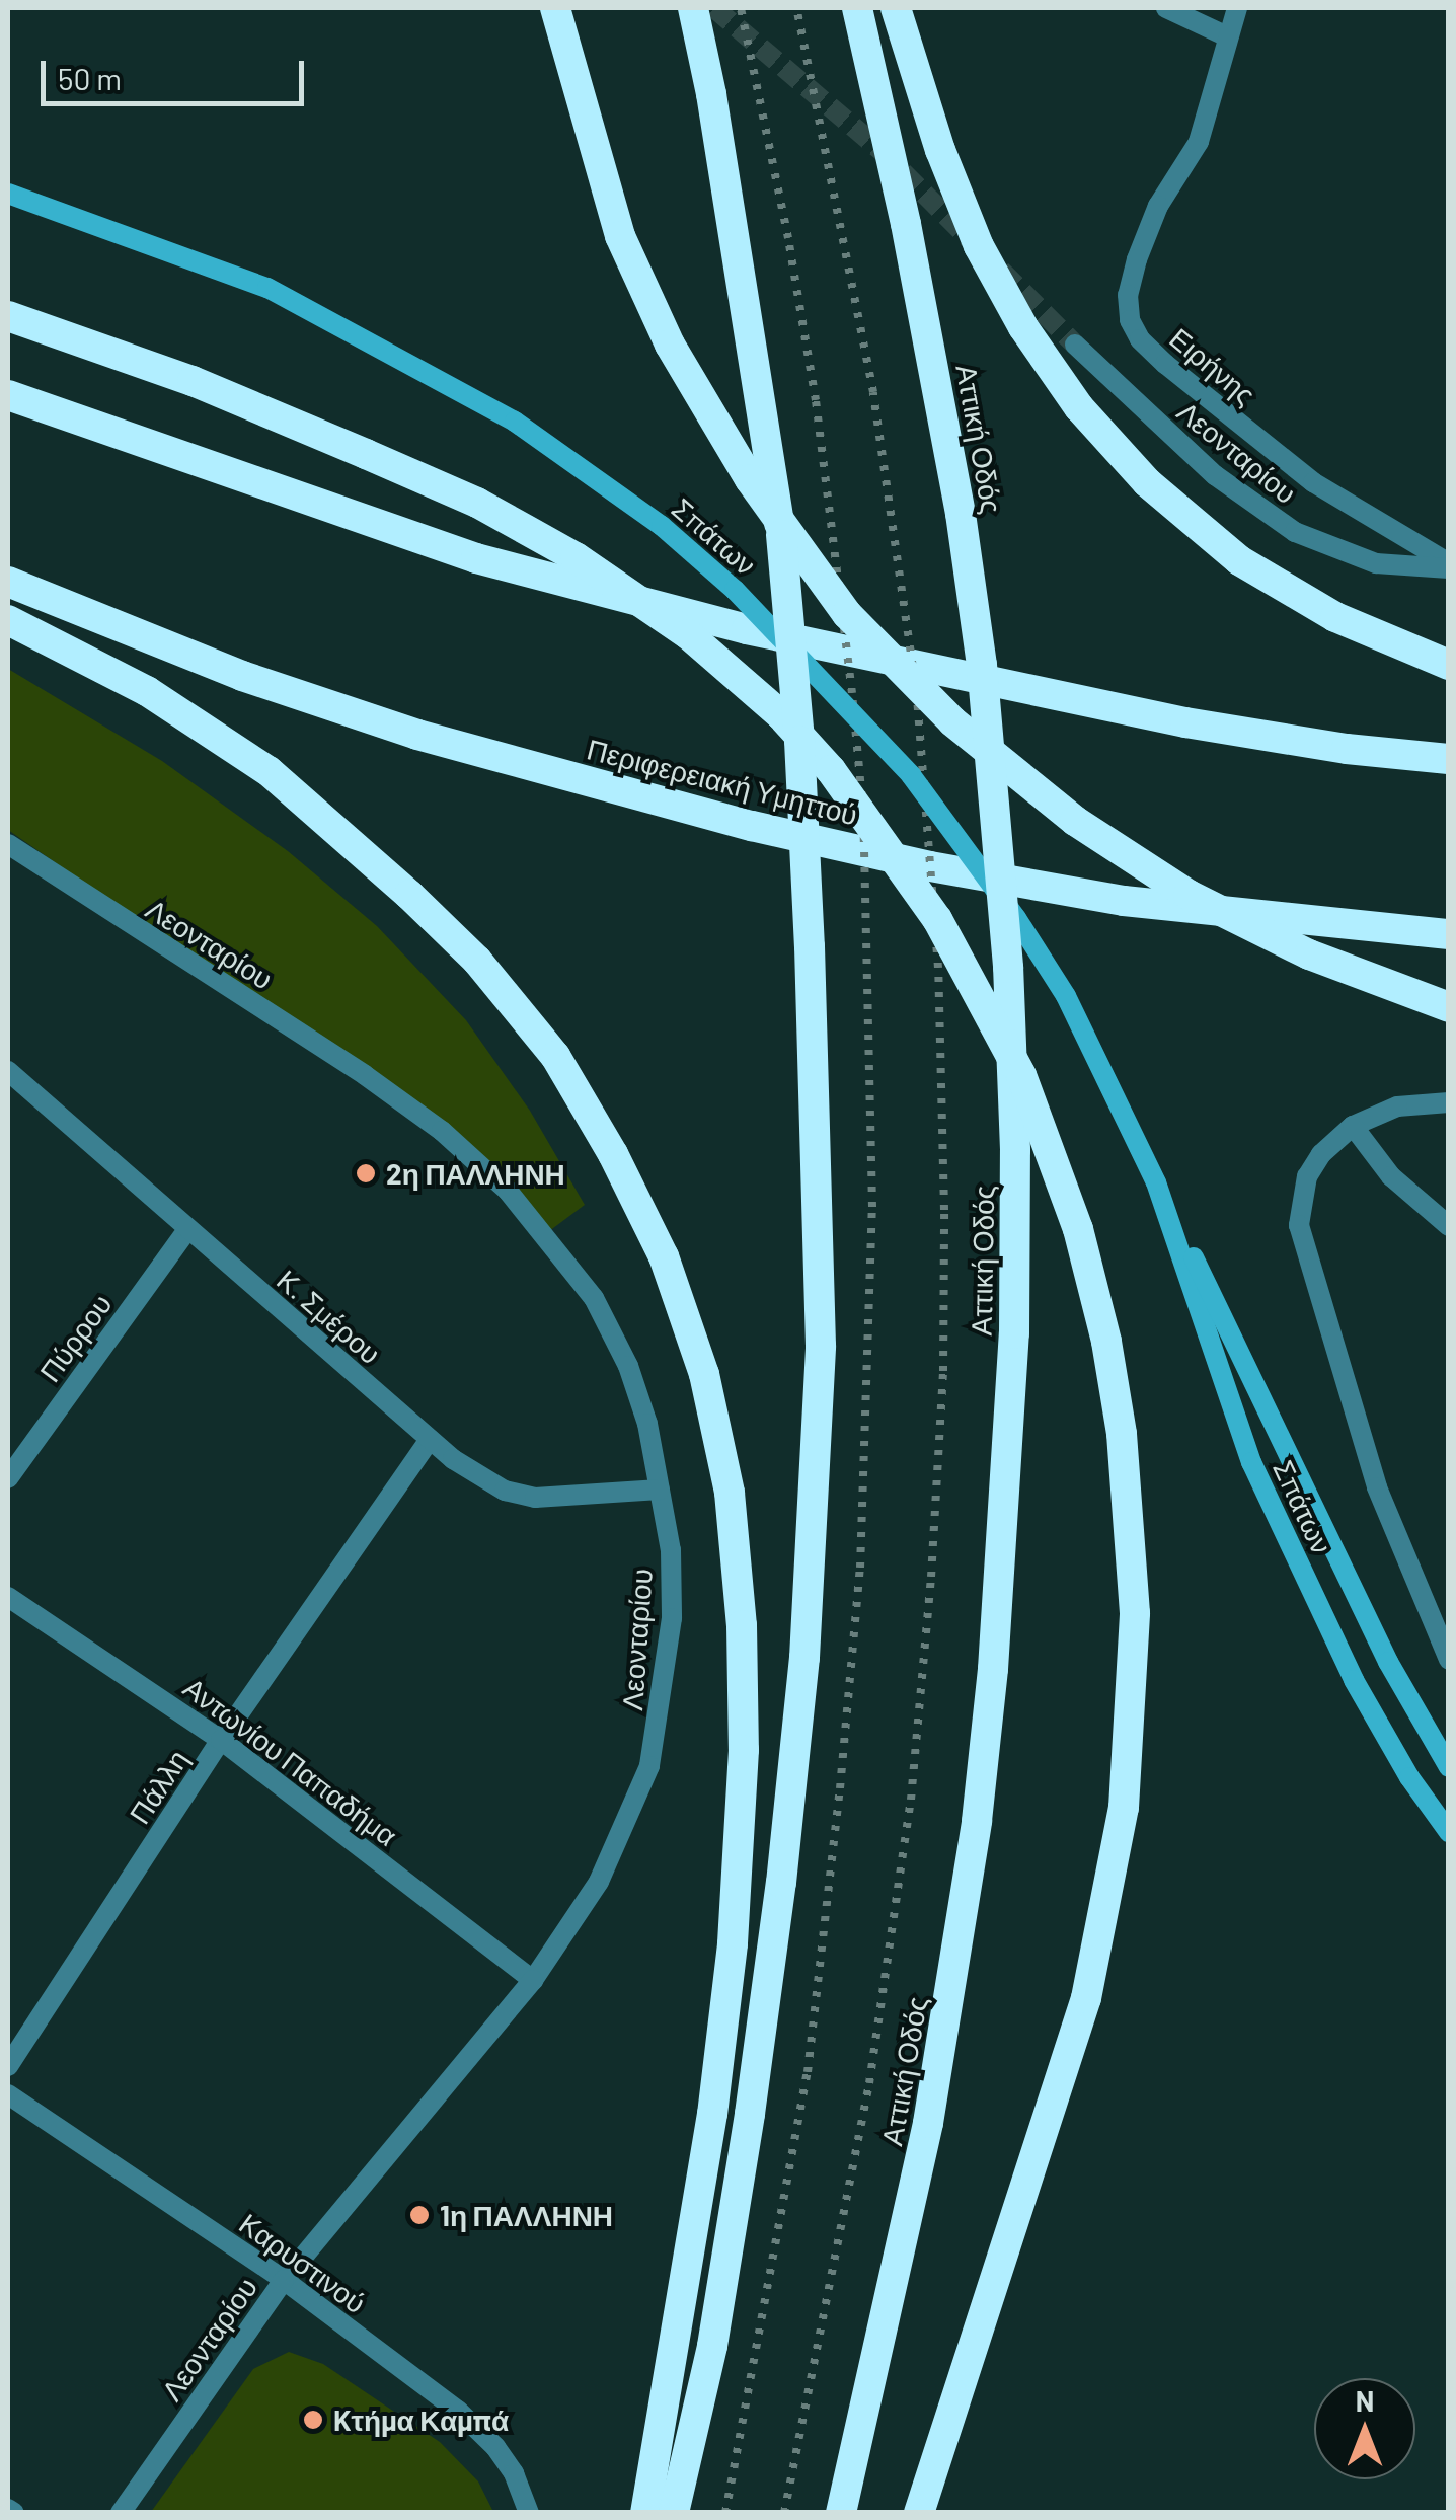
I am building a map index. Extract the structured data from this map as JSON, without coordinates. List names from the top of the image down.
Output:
{
  "streets": {
    "highway": ["Αττική Οδός", "Περιφερειακή Υμηττού"],
    "main road": ["Σπάτων"],
    "street": [
      "Ειρήνης",
      "Λεονταρίου",
      "Κ. Σμέρου",
      "Πύρρου",
      "Αντωνίου Παπαδήμα",
      "Πάλλη",
      "Καρυστινού"
    ]
  },
  "crossings": [
    ["Ειρήνης", "Λεονταρίου"],
    ["Λεονταρίου", "Κ. Σμέρου"],
    ["Λεονταρίου", "Αντωνίου Παπαδήμα"],
    ["Λεονταρίου", "Καρυστινού"],
    ["Κ. Σμέρου", "Πύρρου"],
    ["Κ. Σμέρου", "Πάλλη"],
    ["Αντωνίου Παπαδήμα", "Πάλλη"]
  ],
  "places": ["2η ΠΑΛΛΗΝΗ", "1η ΠΑΛΛΗΝΗ", "Kτήμα Καμπά"],
  "scale_bar": "50 m",
  "north": "top"
}
